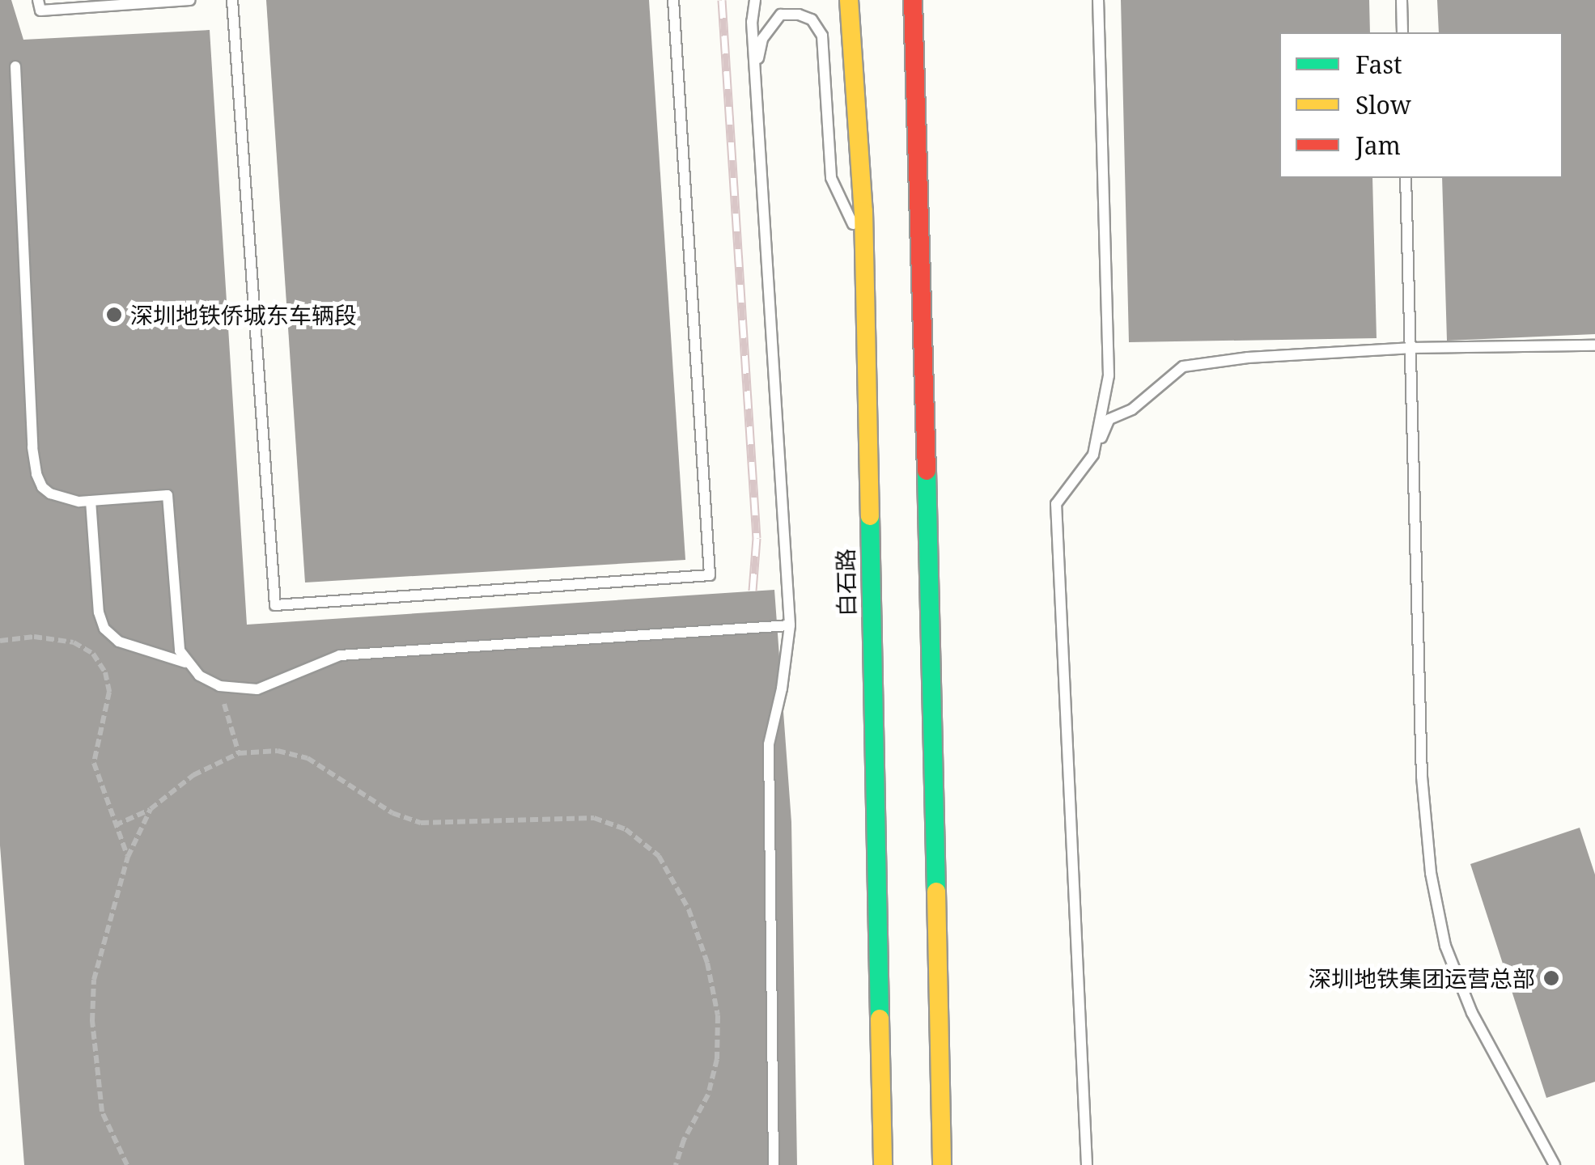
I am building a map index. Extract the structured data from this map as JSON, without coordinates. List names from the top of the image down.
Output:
{
  "streets": {
    "main road": ["白石路"]
  },
  "places": ["深圳地铁侨城东车辆段", "深圳地铁集团运营总部"],
  "legend": ["Fast", "Slow", "Jam"]
}
